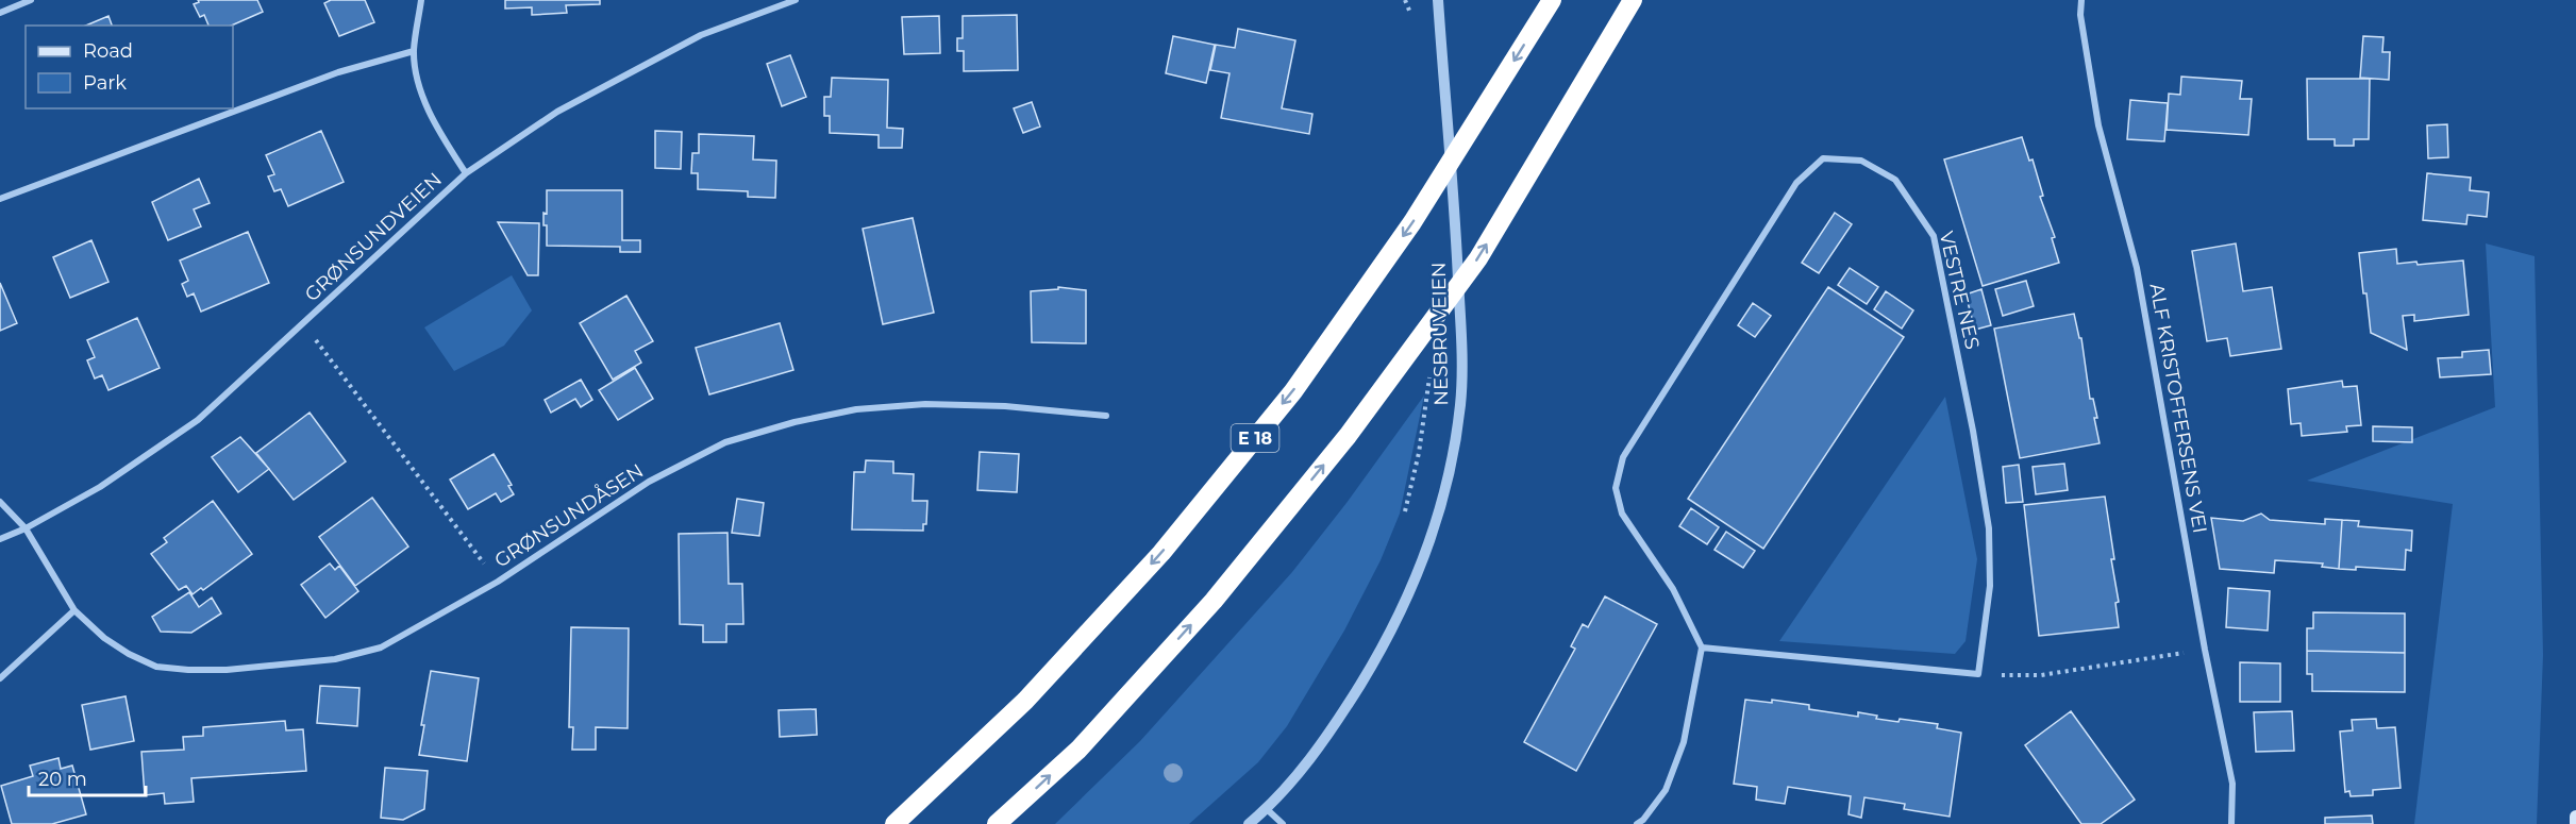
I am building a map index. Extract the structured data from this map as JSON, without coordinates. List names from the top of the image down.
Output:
{
  "streets": {
    "highway": ["E 18"],
    "street": [
      "GRØNSUNDVEIEN",
      "VESTRE NES",
      "NESBRUVEIEN",
      "ALF KRISTOFFERSENS VEI",
      "GRØNSUNDÅSEN"
    ]
  },
  "crossings": [
    ["GRØNSUNDVEIEN", "GRØNSUNDÅSEN"]
  ],
  "legend": ["Road", "Park"],
  "scale_bar": "20 m"
}
